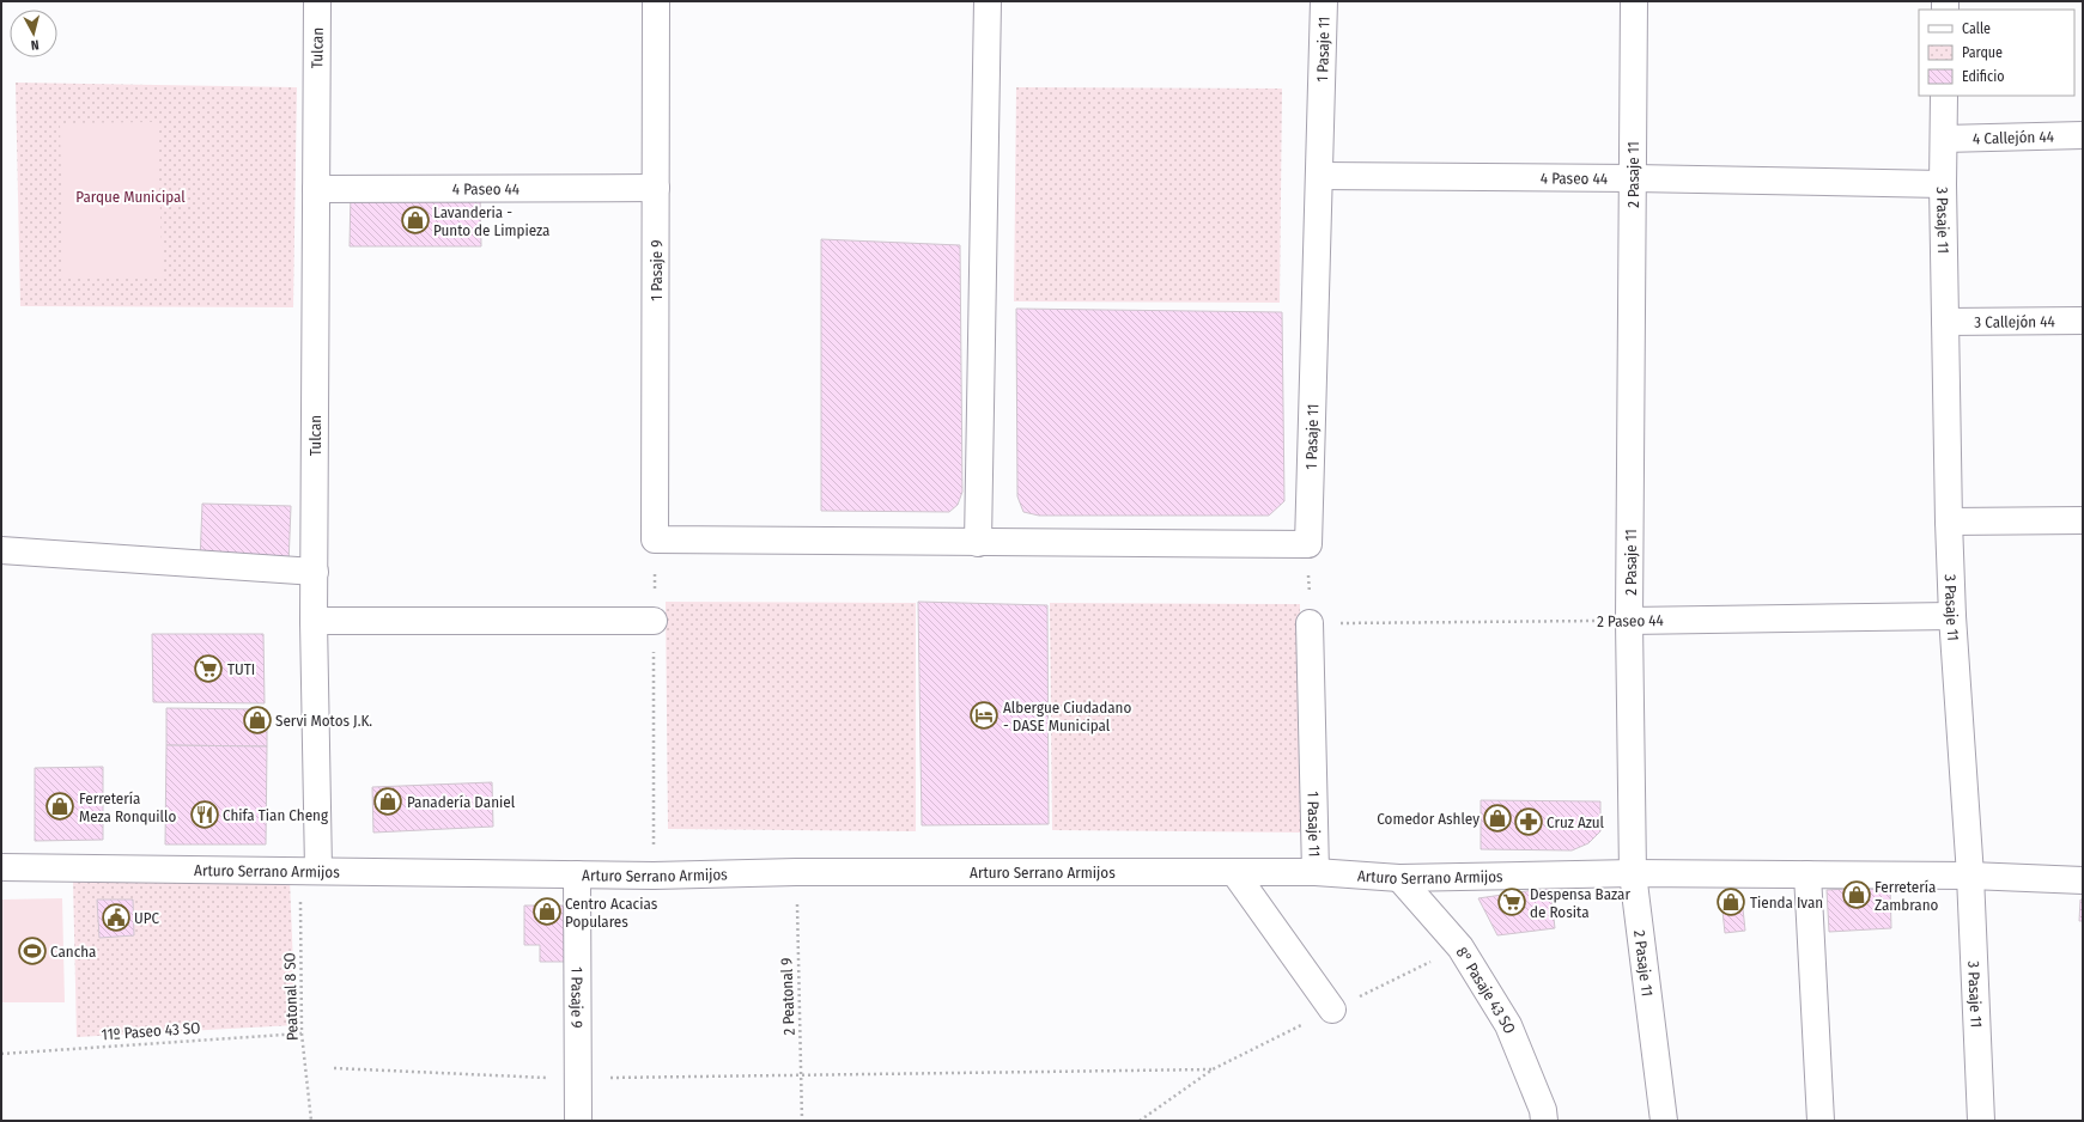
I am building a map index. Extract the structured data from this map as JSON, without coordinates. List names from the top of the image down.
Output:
{
  "streets": {
    "street": [
      "Tulcan",
      "1 Pasaje 11",
      "4 Callejón 44",
      "2 Pasaje 11",
      "4 Paseo 44",
      "3 Pasaje 11",
      "1 Pasaje 9",
      "3 Callejón 44",
      "2 Paseo 44",
      "Arturo Serrano Armijos",
      "8° Pasaje 43 SO"
    ],
    "path": ["Peatonal 8 SO", "2 Peatonal 9", "11º Paseo 43 SO"]
  },
  "crossings": [
    ["Tulcan", "4 Paseo 44"],
    ["Tulcan", "Arturo Serrano Armijos"],
    ["Tulcan", "Peatonal 8 SO"],
    ["1 Pasaje 11", "4 Paseo 44"],
    ["1 Pasaje 11", "2 Paseo 44"],
    ["1 Pasaje 11", "Arturo Serrano Armijos"],
    ["4 Callejón 44", "3 Pasaje 11"],
    ["2 Pasaje 11", "4 Paseo 44"],
    ["2 Pasaje 11", "2 Paseo 44"],
    ["2 Pasaje 11", "Arturo Serrano Armijos"],
    ["4 Paseo 44", "3 Pasaje 11"],
    ["4 Paseo 44", "1 Pasaje 9"],
    ["3 Pasaje 11", "3 Callejón 44"],
    ["3 Pasaje 11", "2 Paseo 44"],
    ["3 Pasaje 11", "Arturo Serrano Armijos"],
    ["1 Pasaje 9", "Arturo Serrano Armijos"],
    ["Arturo Serrano Armijos", "8° Pasaje 43 SO"],
    ["Arturo Serrano Armijos", "Peatonal 8 SO"],
    ["Arturo Serrano Armijos", "2 Peatonal 9"],
    ["Peatonal 8 SO", "11º Paseo 43 SO"]
  ],
  "parks": ["Parque Municipal"],
  "places": {
    "shop": [
      "Lavanderia - Punto de Limpieza",
      "Servi Motos J.K.",
      "Panadería Daniel",
      "Ferretería Meza Ronquillo",
      "Comedor Ashley",
      "Ferretería Zambrano",
      "Tienda Ivan",
      "Centro Acacias Populares"
    ],
    "supermarket": ["TUTI", "Despensa Bazar de Rosita"],
    "hotel": ["Albergue Ciudadano - DASE Municipal"],
    "restaurant": ["Chifa Tian Cheng"],
    "pharmacy": ["Cruz Azul"],
    "public building": ["UPC"],
    "sports": ["Cancha"]
  },
  "legend": ["Calle", "Parque", "Edificio"],
  "north": "bottom"
}
